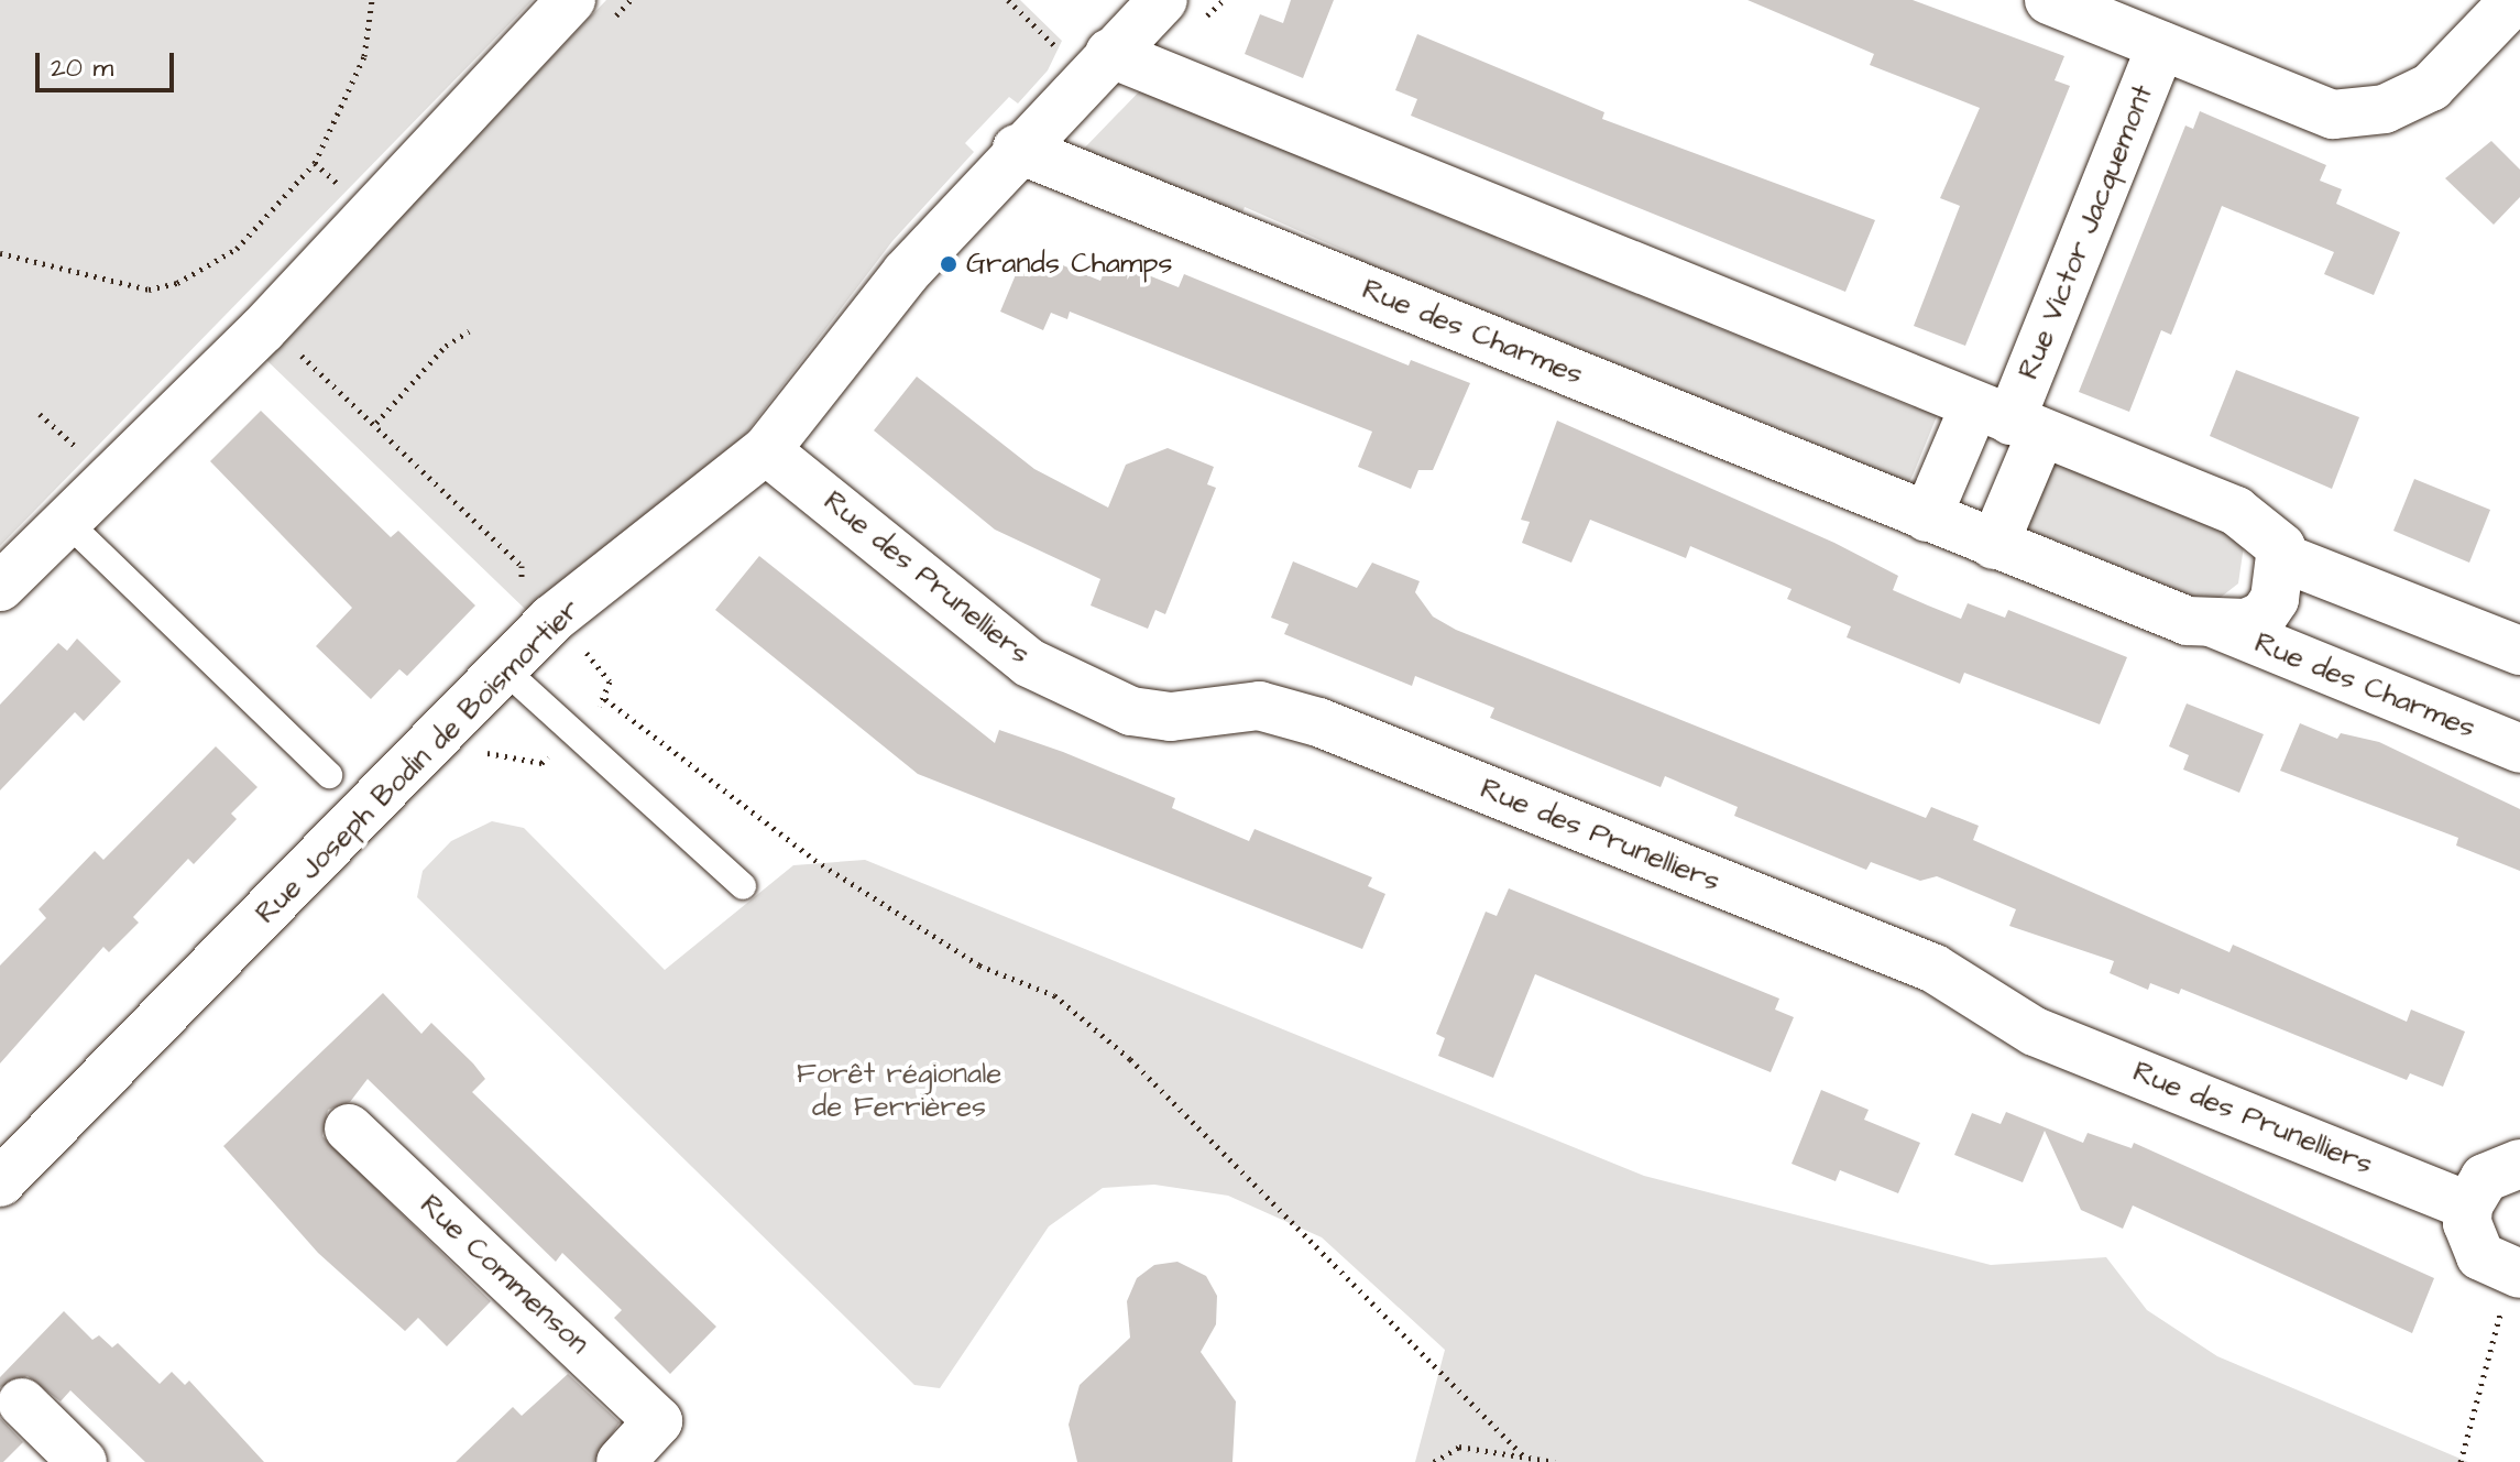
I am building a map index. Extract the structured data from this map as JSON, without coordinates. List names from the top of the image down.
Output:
{
  "streets": {
    "street": [
      "Rue Victor Jacquemont",
      "Rue des Charmes",
      "Rue des Prunelliers",
      "Rue Joseph Bodin de Boismortier",
      "Rue Commenson"
    ]
  },
  "crossings": [
    ["Rue des Charmes", "Rue Joseph Bodin de Boismortier"],
    ["Rue des Prunelliers", "Rue Joseph Bodin de Boismortier"]
  ],
  "parks": ["Forêt régionale de Ferrières"],
  "places": ["Grands Champs"],
  "scale_bar": "20 m"
}
